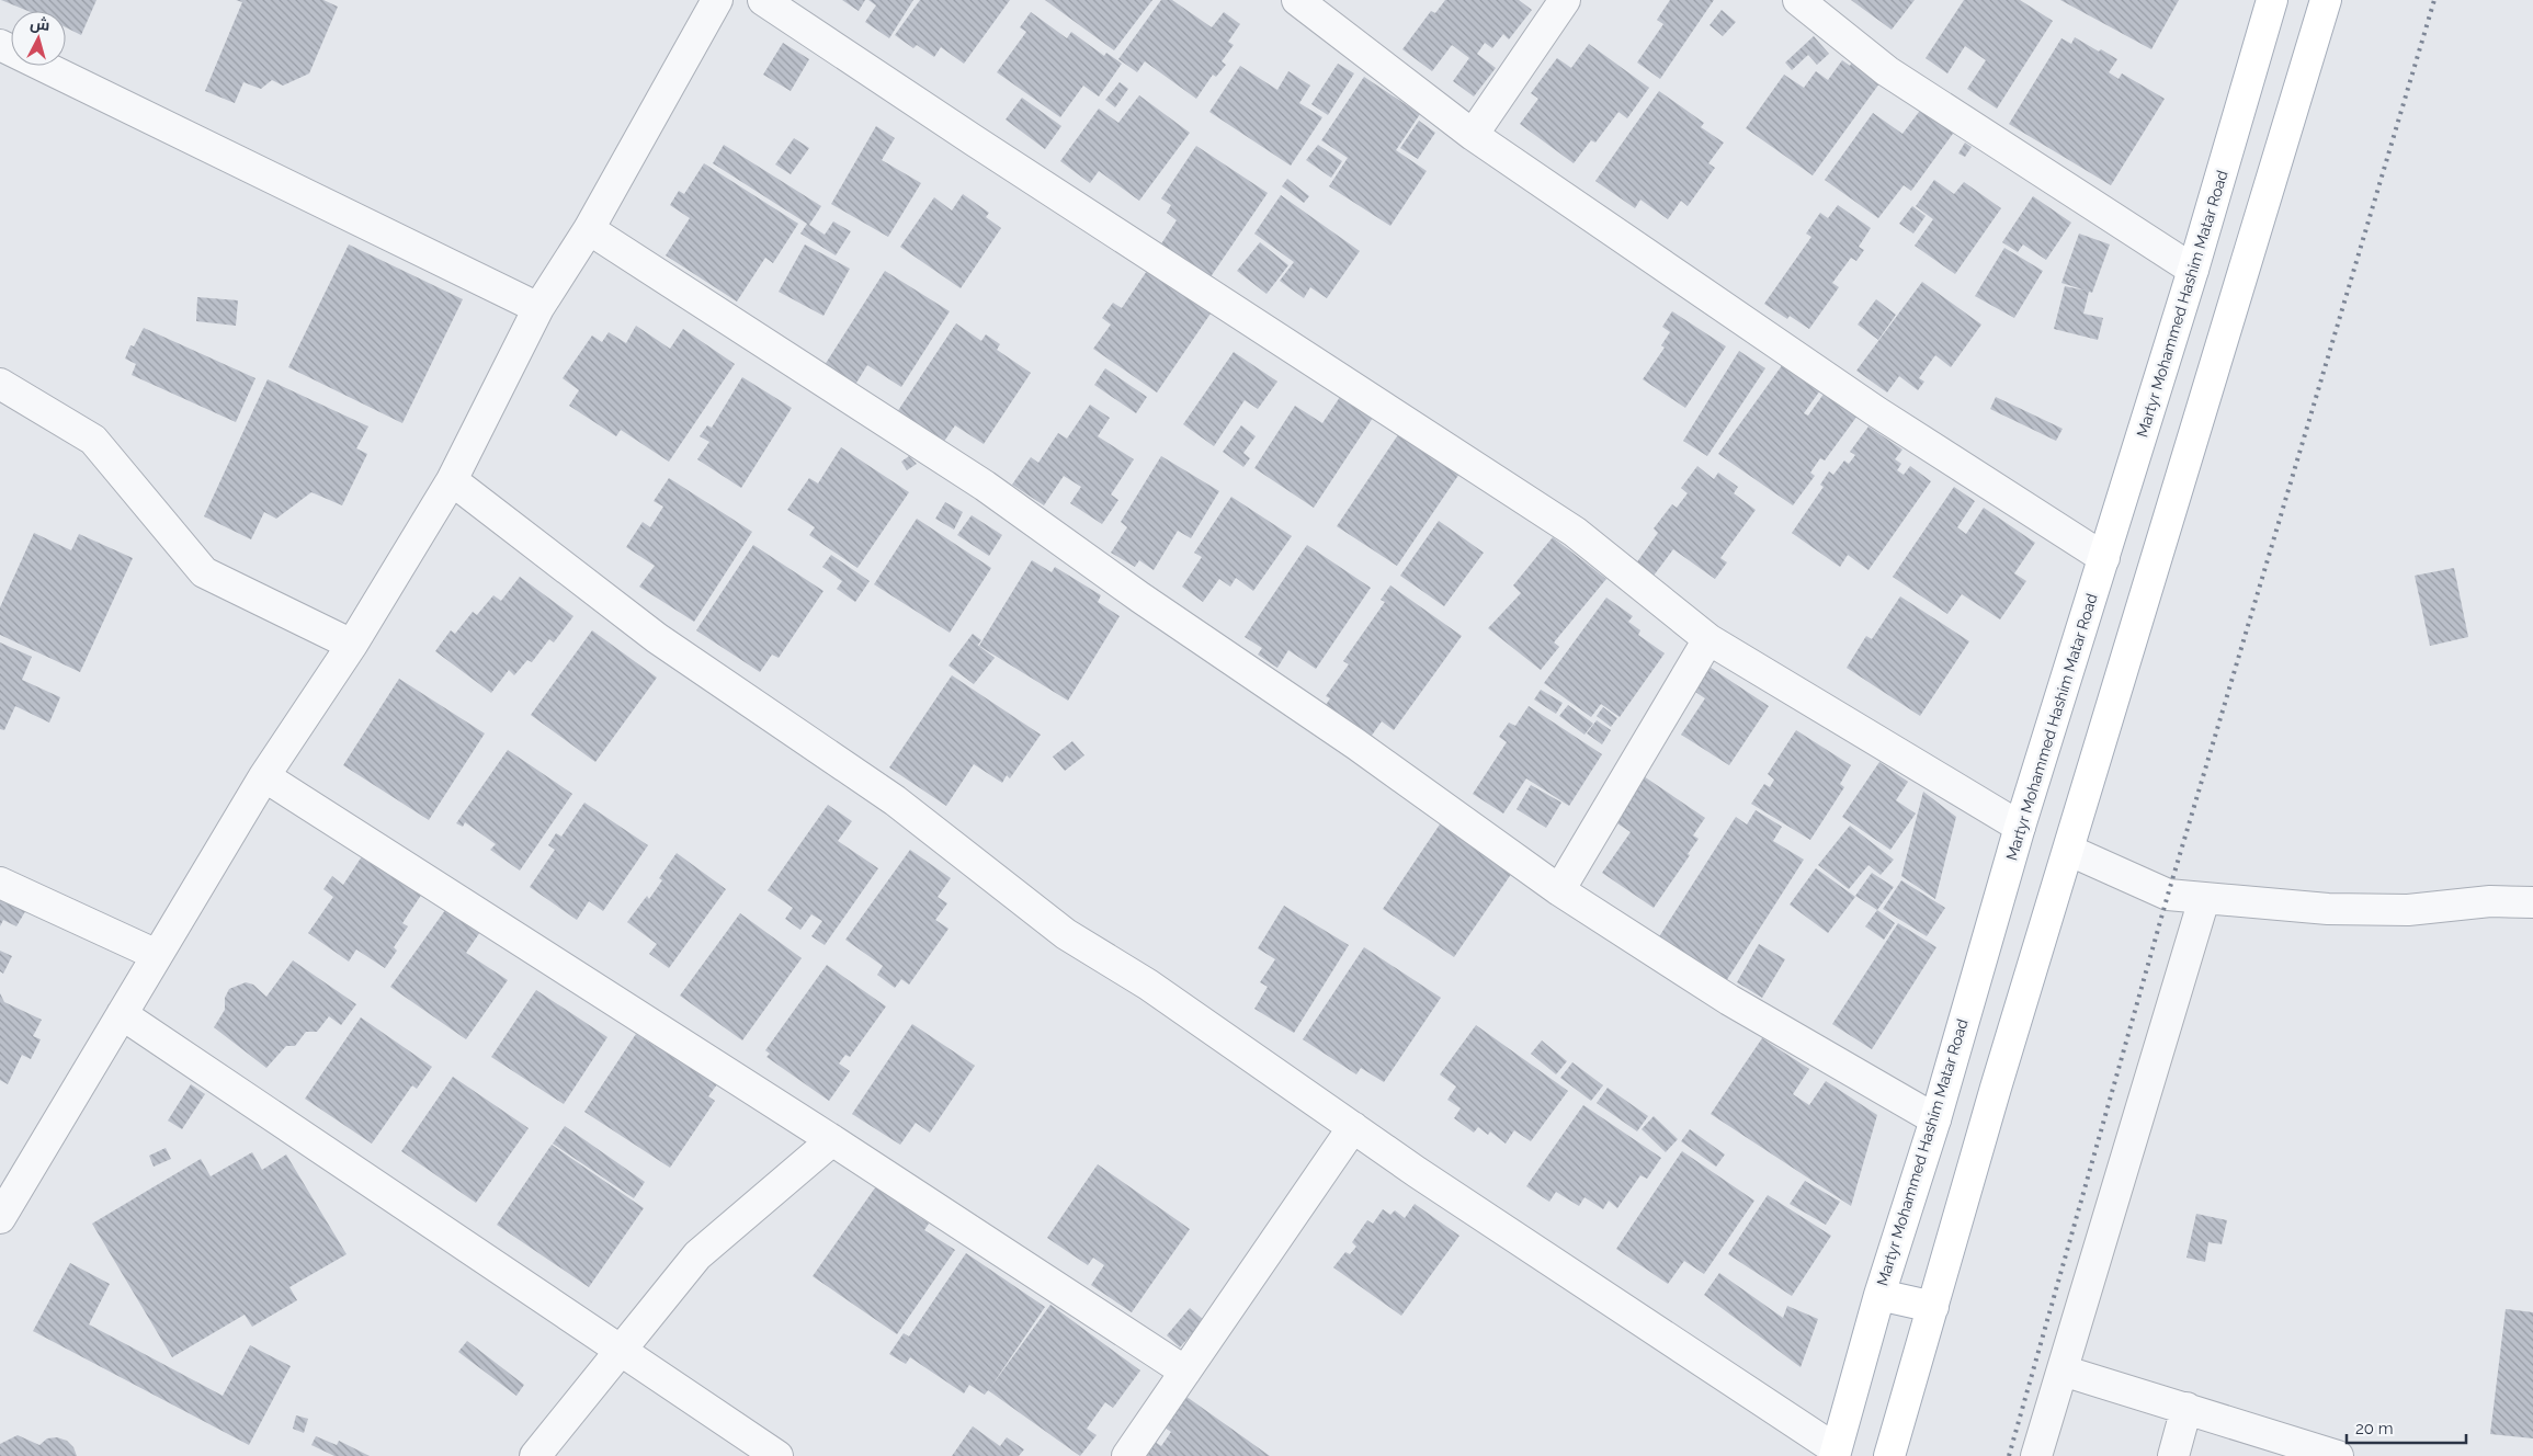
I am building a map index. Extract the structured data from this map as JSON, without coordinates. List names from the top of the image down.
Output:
{
  "streets": {
    "main road": ["Martyr Mohammed Hashim Matar Road"]
  },
  "scale_bar": "20 m",
  "north": "top"
}
